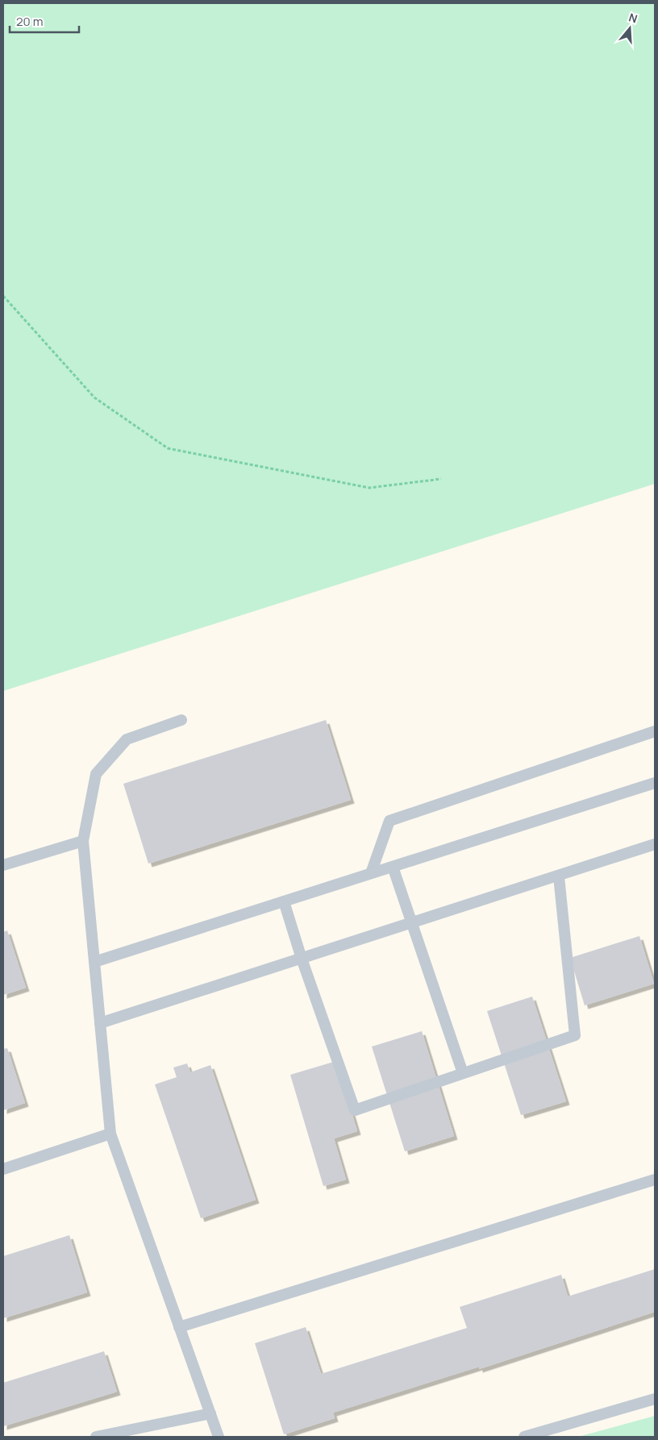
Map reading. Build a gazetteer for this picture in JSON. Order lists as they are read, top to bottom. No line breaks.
{"scale_bar":"20 m","north":"top"}
